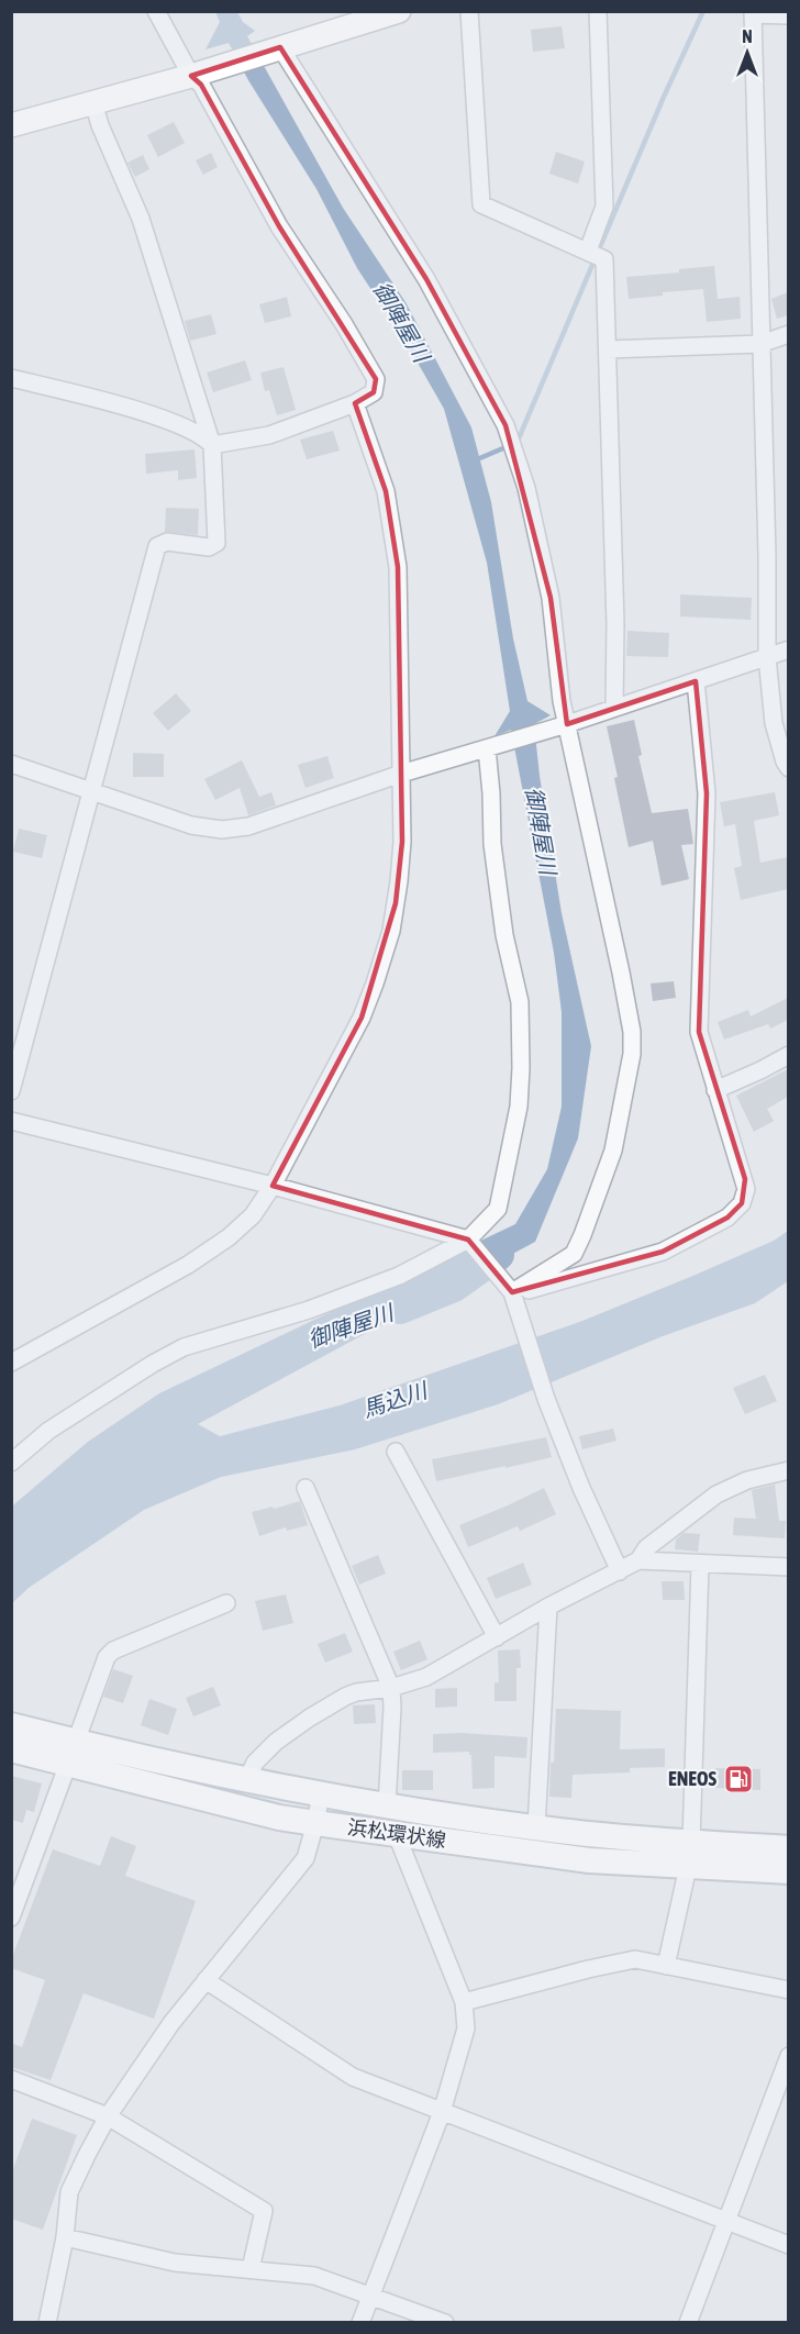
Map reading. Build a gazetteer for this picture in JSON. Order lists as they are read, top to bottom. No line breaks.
{"streets":{"main road":["浜松環状線"]},"water":["御陣屋川","馬込川"],"places":{"fuel station":["ENEOS"]},"north":"top"}
